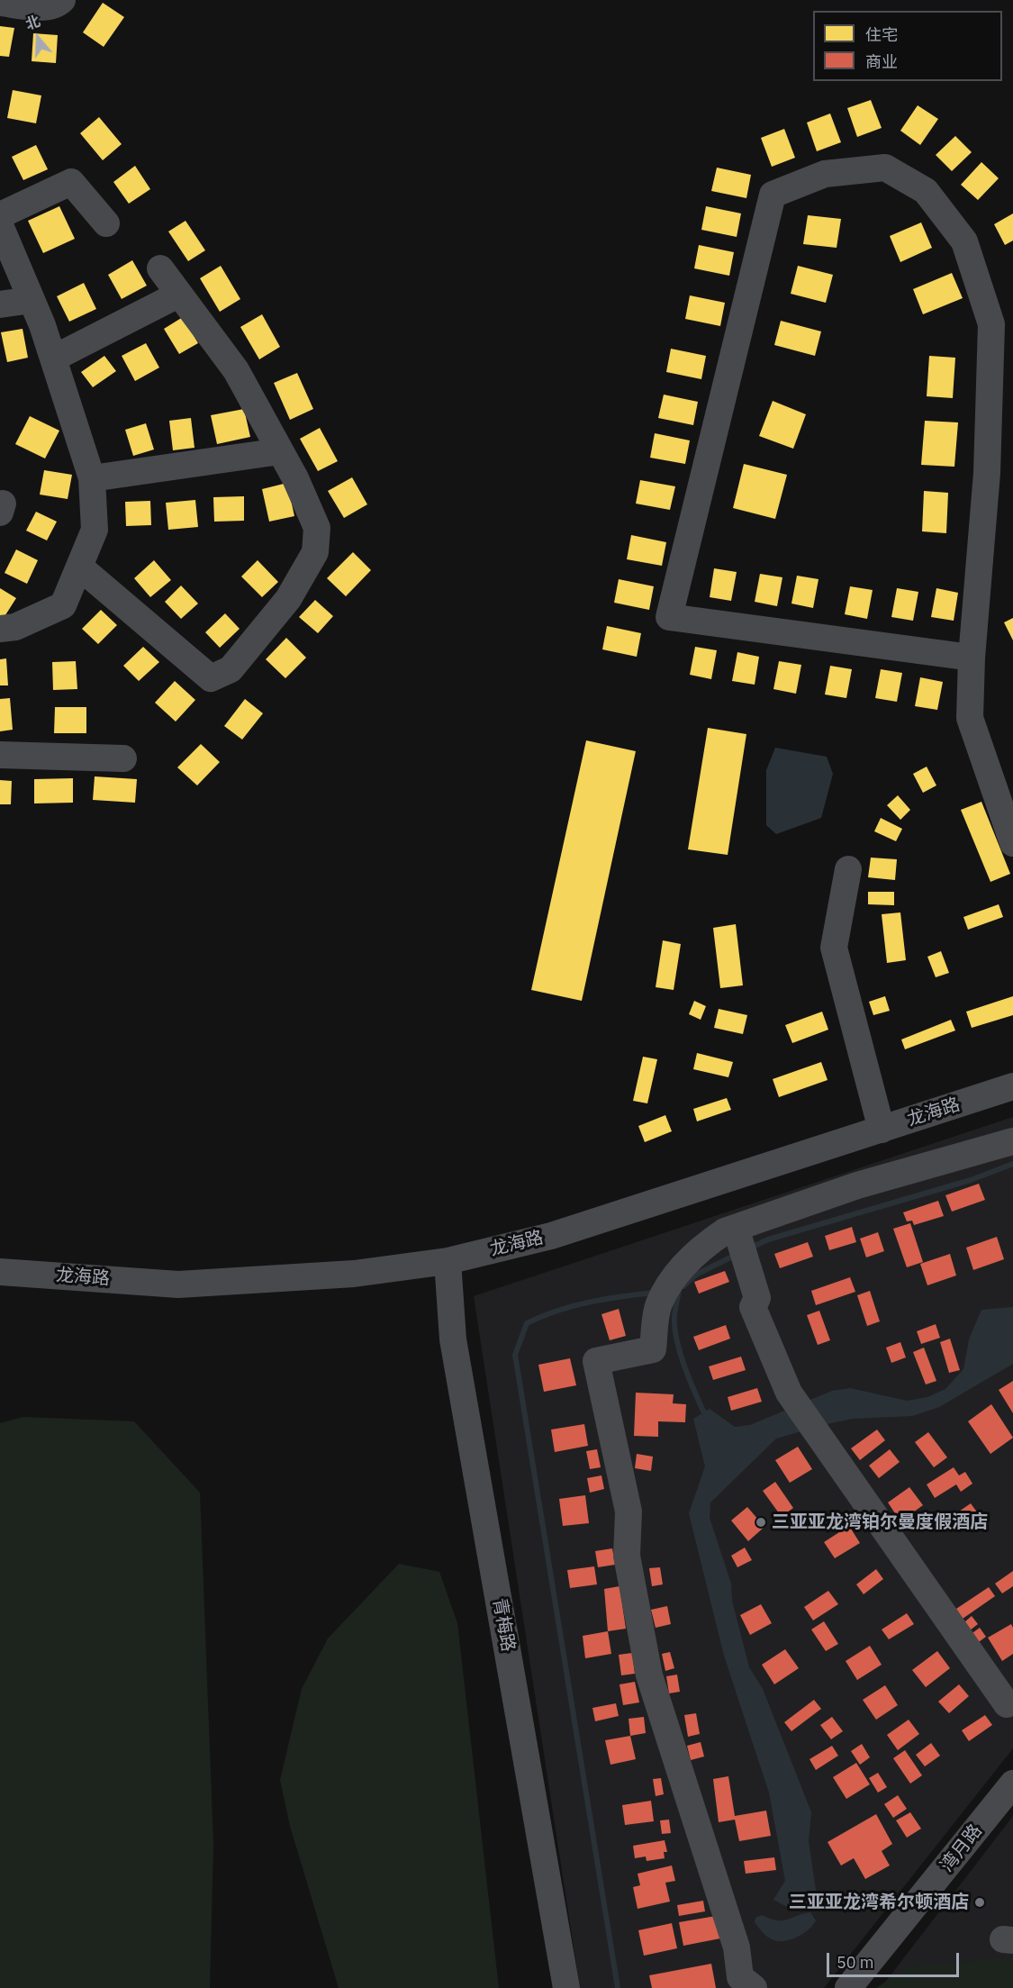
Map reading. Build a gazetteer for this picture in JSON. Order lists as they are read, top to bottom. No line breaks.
{"streets":{"street":["龙海路","青梅路","湾月路"]},"crossings":[["龙海路","青梅路"]],"places":["三亚亚龙湾铂尔曼度假酒店","三亚亚龙湾希尔顿酒店"],"legend":["住宅","商业"],"scale_bar":"50 m","north":"top"}
